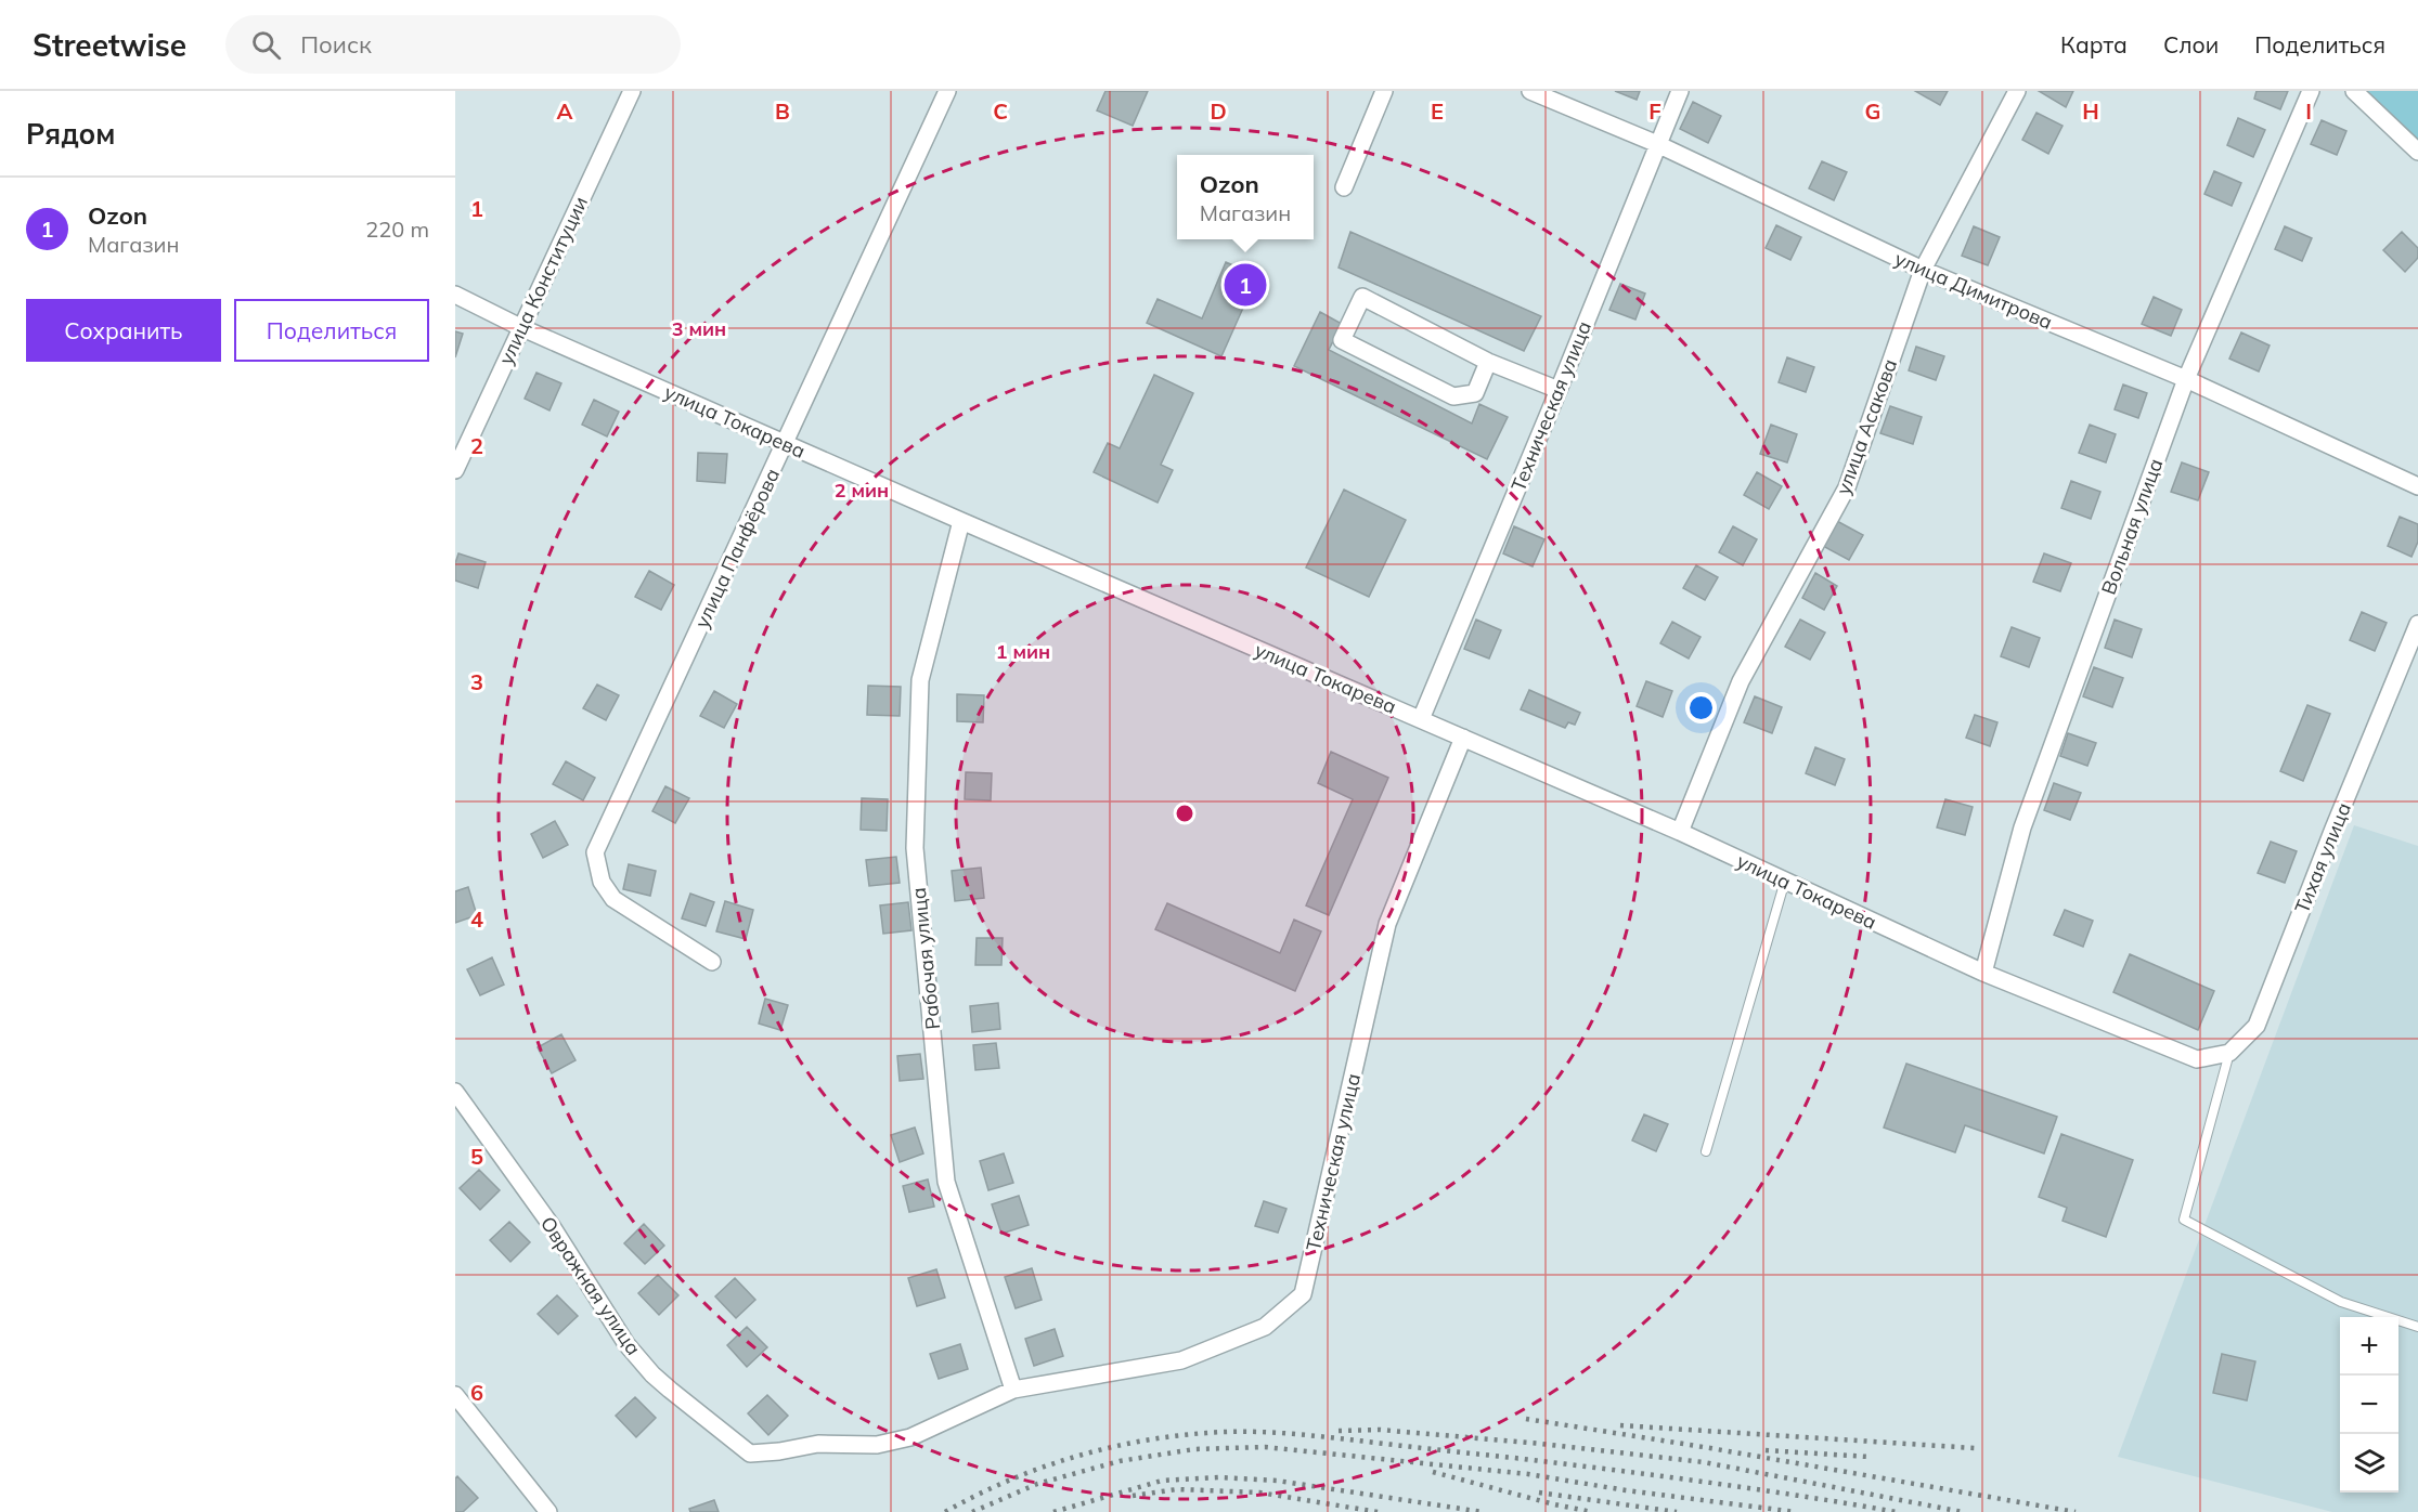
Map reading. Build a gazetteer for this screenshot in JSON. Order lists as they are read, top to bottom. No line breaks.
{"streets":{"street":["улица Конституции","улица Димитрова","Техническая улица","улица Токарева","улица Асакова","Вольная улица","улица Панфёрова","Тихая улица","Рабочая улица","Овражная улица"]},"crossings":[["улица Конституции","улица Токарева"],["улица Димитрова","Техническая улица"],["улица Димитрова","улица Асакова"],["улица Димитрова","Вольная улица"],["Техническая улица","улица Токарева"],["Техническая улица","Рабочая улица"],["Техническая улица","Овражная улица"],["улица Токарева","улица Асакова"],["улица Токарева","Вольная улица"],["улица Токарева","улица Панфёрова"],["улица Токарева","Тихая улица"],["улица Токарева","Рабочая улица"],["Рабочая улица","Овражная улица"]],"page":{"header":"Streetwise","search":"Поиск","nav":["Карта","Слои","Поделиться"],"heading":"Рядом","popup":["Ozon","Магазин"],"list":[{"mark":"1","name":"Ozon","note":"Магазин","value":"220 m"}],"pins":"1","buttons":["Сохранить","Поделиться"],"map_buttons":["+","−"]},"grid":{"columns":["A","B","C","D","E","F","G","H","I"],"rows":["1","2","3","4","5","6"]},"rings":["3 мин","2 мин","1 мин"]}
